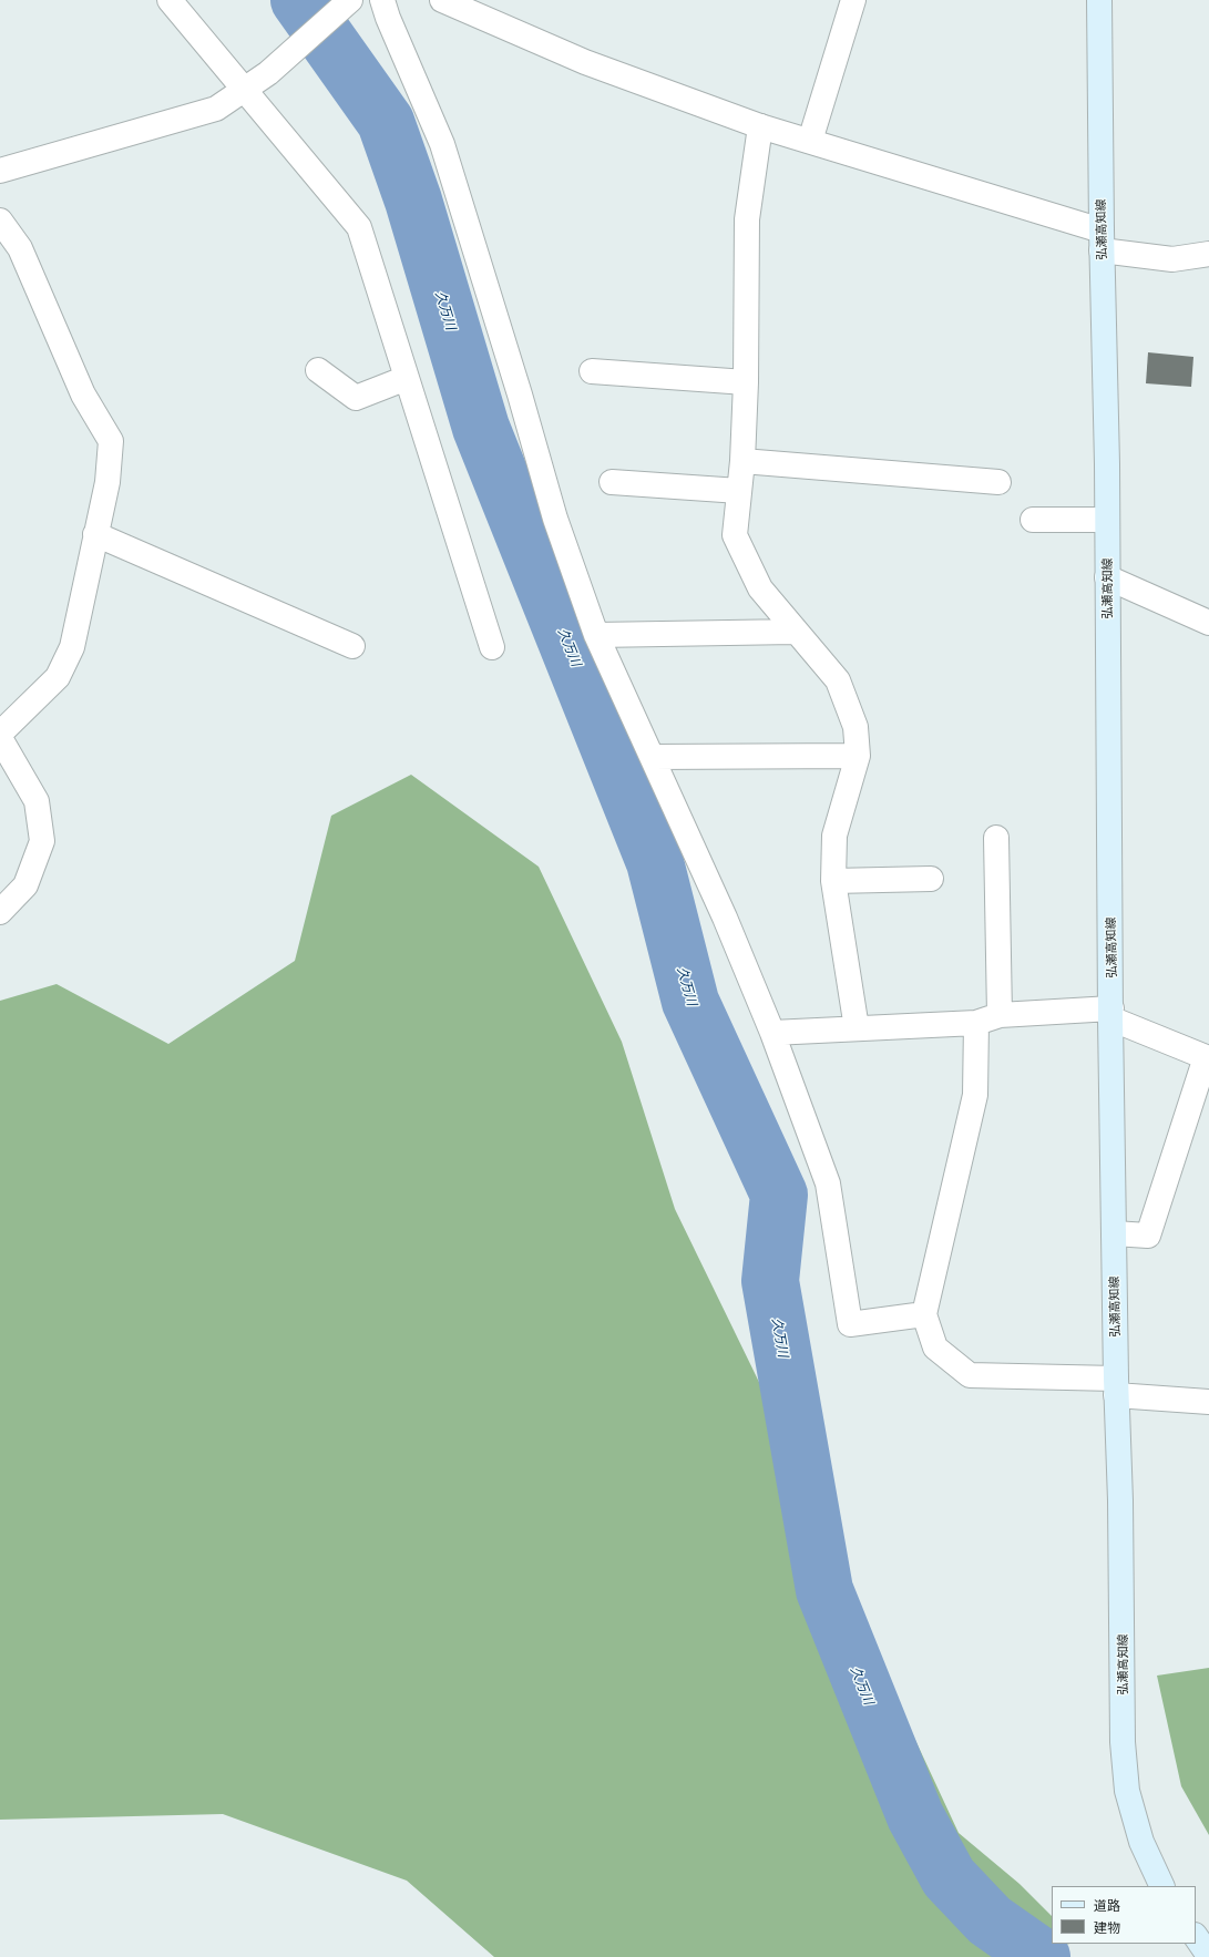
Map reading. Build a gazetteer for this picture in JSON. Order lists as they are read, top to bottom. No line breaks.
{"streets":{"main road":["弘瀬高知線"]},"water":["久万川"],"legend":["道路","建物"]}
